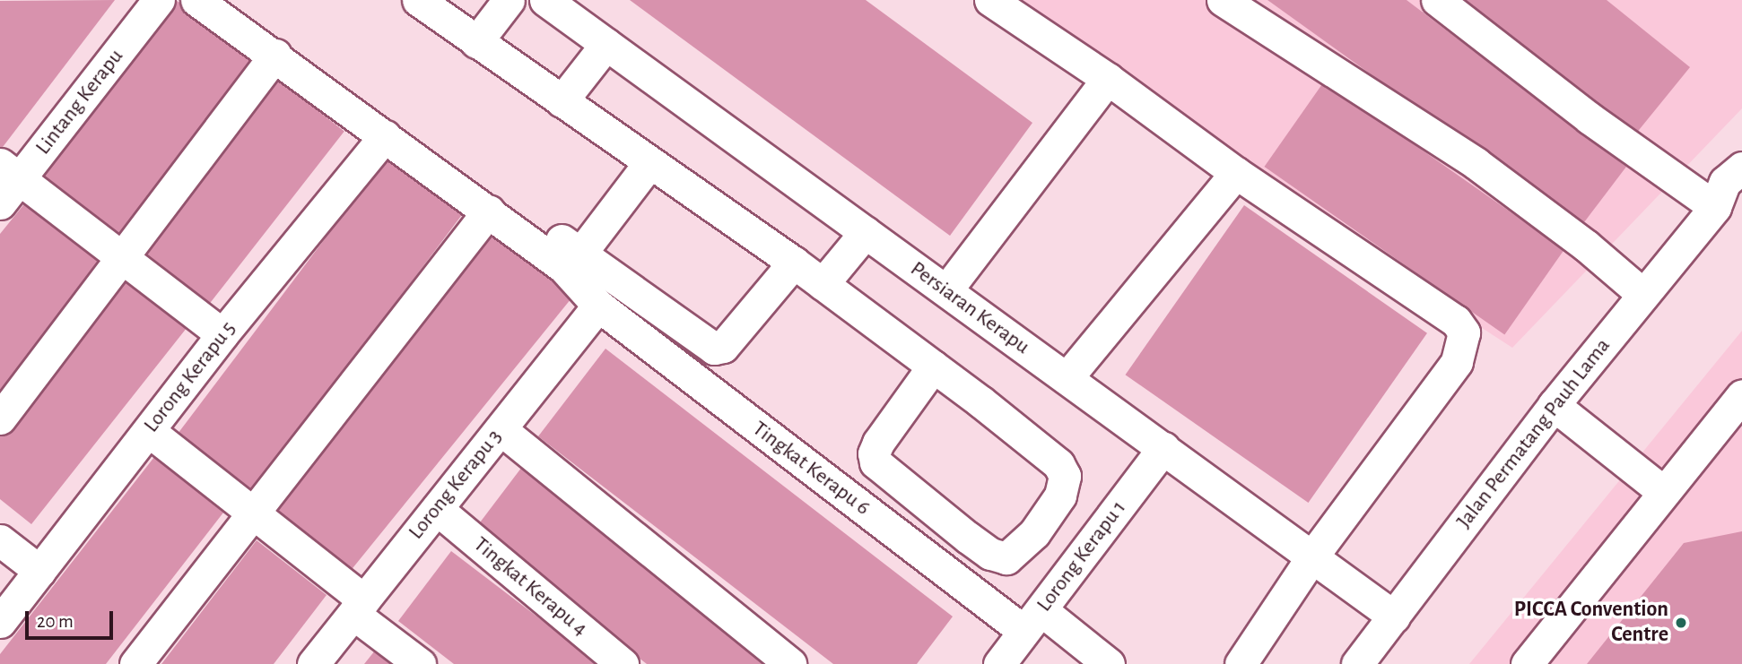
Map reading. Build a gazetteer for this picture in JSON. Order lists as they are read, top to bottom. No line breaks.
{"streets":{"street":["Lintang Kerapu","Persiaran Kerapu","Lorong Kerapu 5","Jalan Permatang Pauh Lama","Tingkat Kerapu 6","Lorong Kerapu 3","Lorong Kerapu 1","Tingkat Kerapu 4"]},"crossings":[["Persiaran Kerapu","Jalan Permatang Pauh Lama"],["Persiaran Kerapu","Lorong Kerapu 1"],["Lorong Kerapu 5","Tingkat Kerapu 6"],["Tingkat Kerapu 6","Lorong Kerapu 3"],["Tingkat Kerapu 6","Lorong Kerapu 1"],["Lorong Kerapu 3","Tingkat Kerapu 4"]],"places":["PICCA Convention Centre"],"scale_bar":"20 m"}
